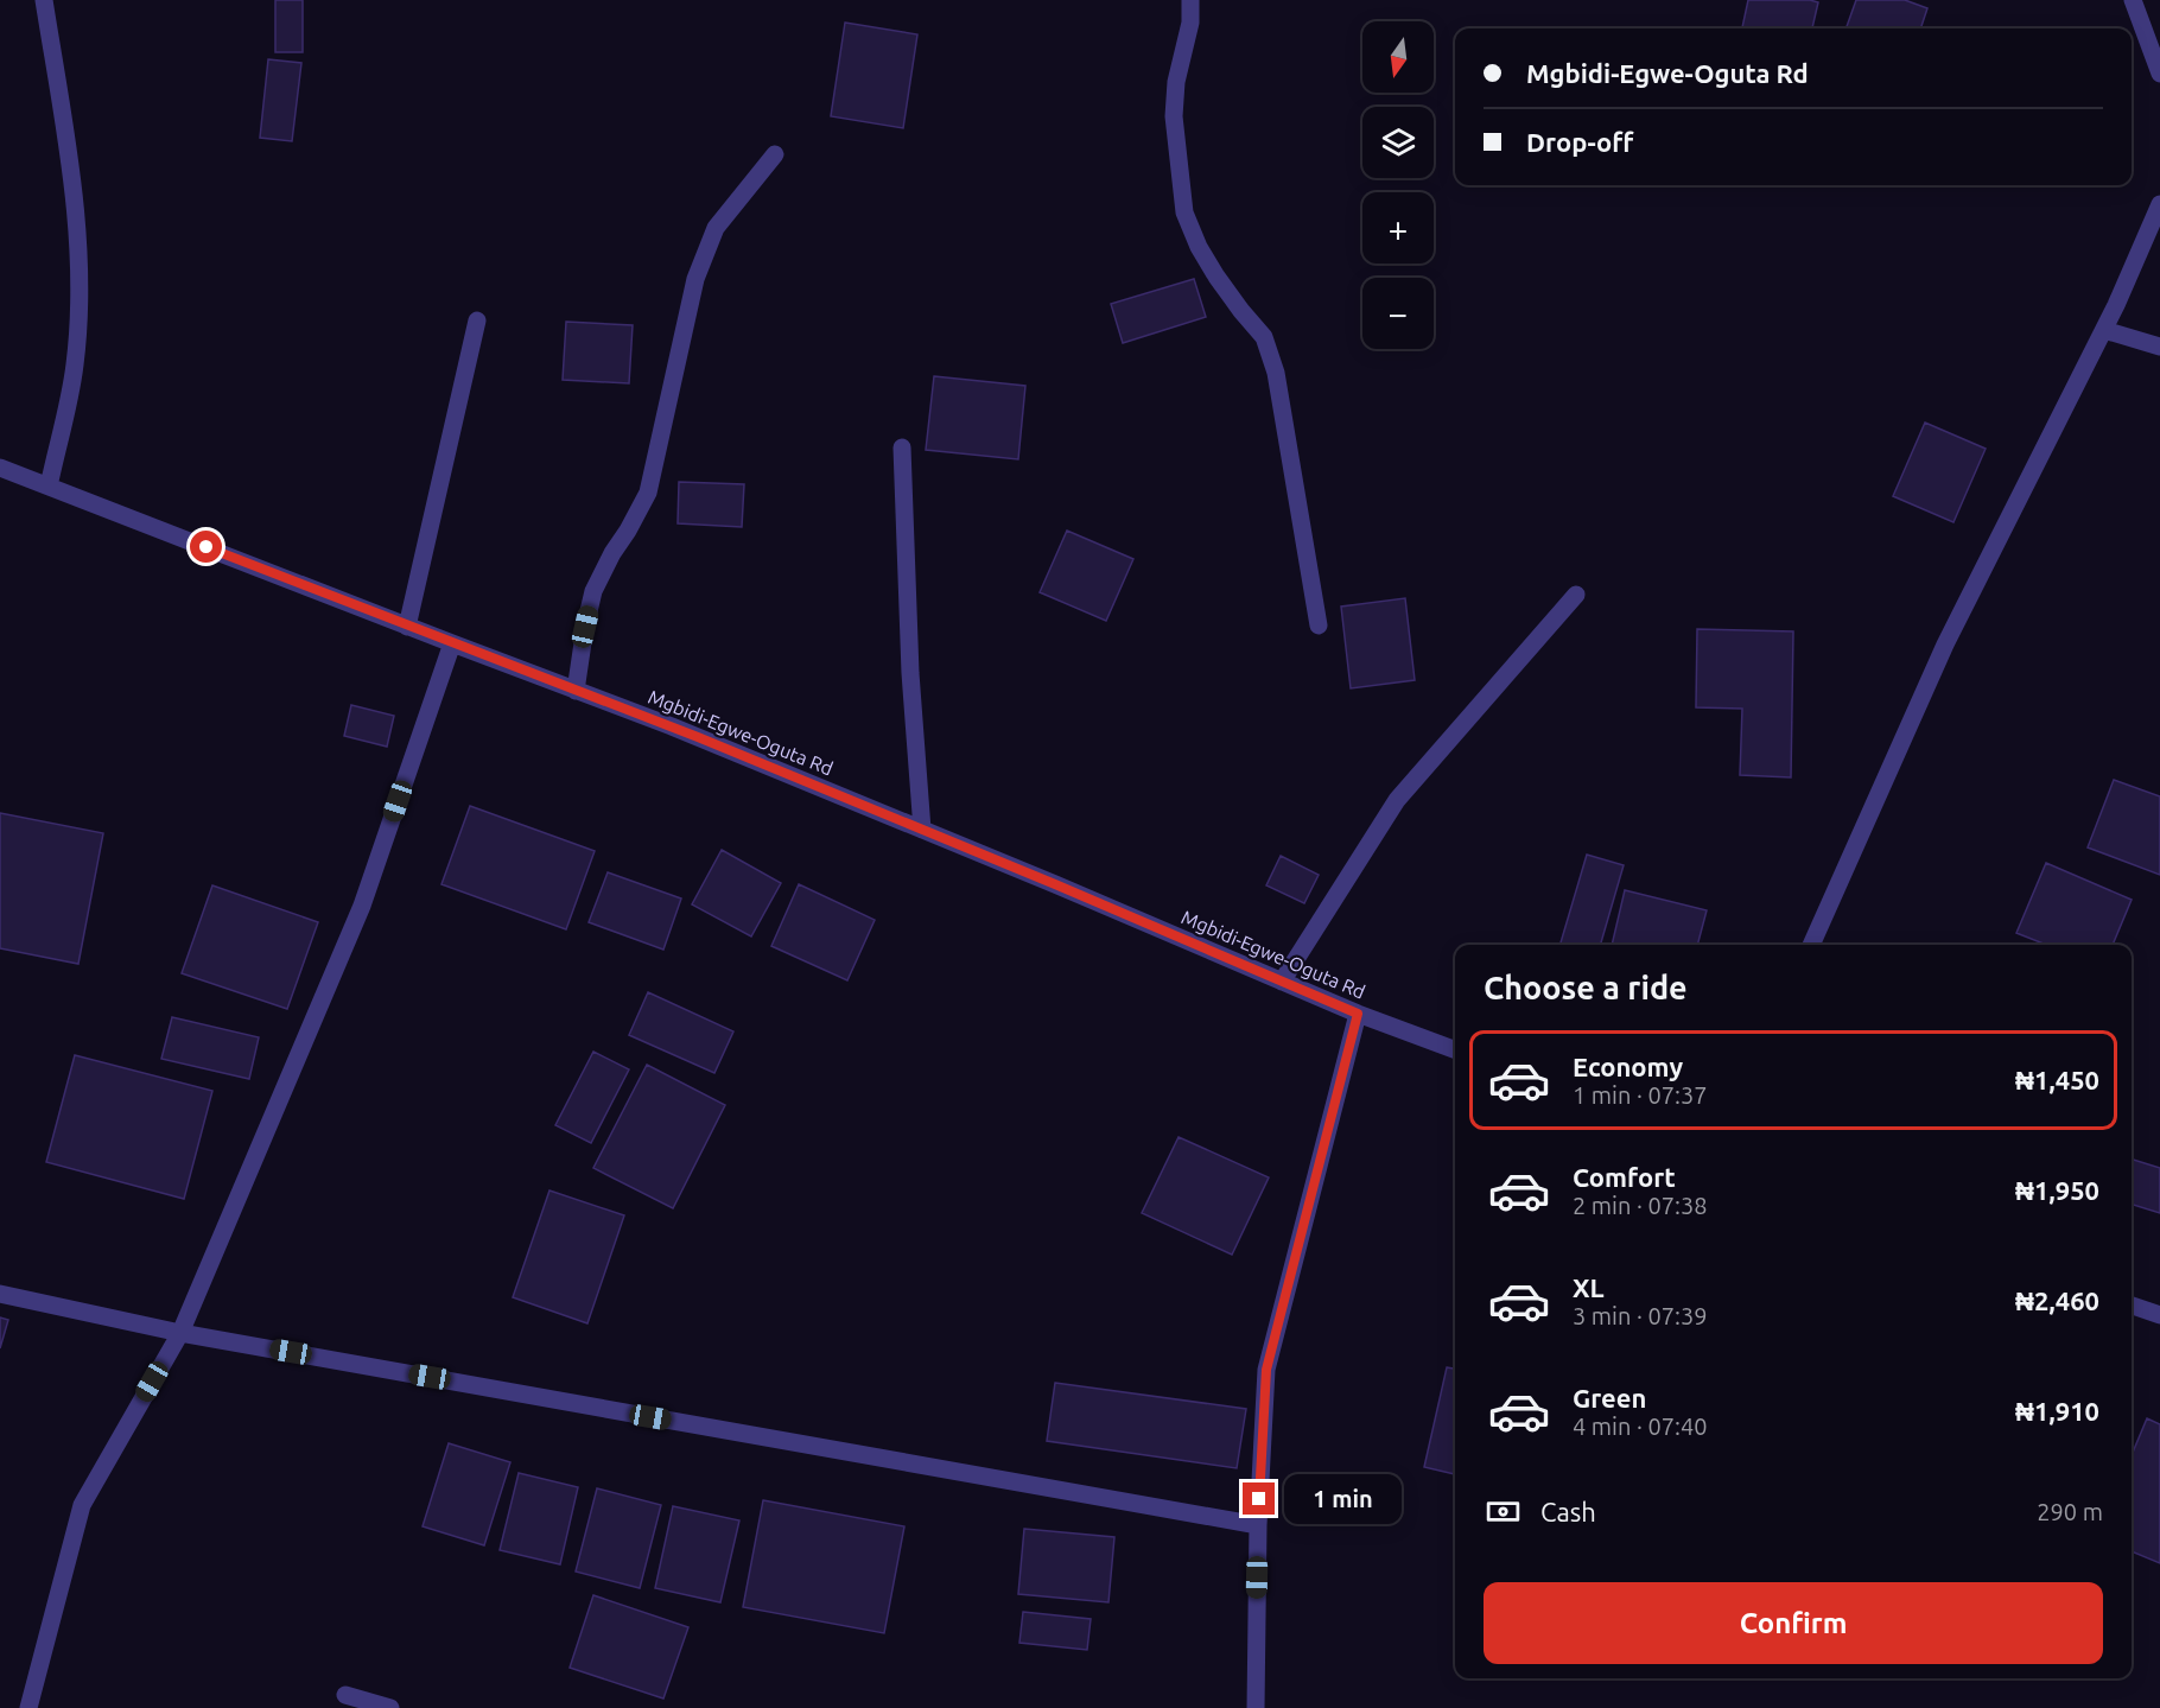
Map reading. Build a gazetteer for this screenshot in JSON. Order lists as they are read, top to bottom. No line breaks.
{"streets":{"street":["Mgbidi-Egwe-Oguta Rd"]},"north":"bottom","page":{"map_buttons":["+","−"],"banner":["Mgbidi-Egwe-Oguta Rd","Drop-off"],"heading":"Choose a ride","list":[{"name":"Economy","note":"1 min · 07:37","value":"₦1,450"},{"name":"Comfort","note":"2 min · 07:38","value":"₦1,950"},{"name":"XL","note":"3 min · 07:39","value":"₦2,460"},{"name":"Green","note":"4 min · 07:40","value":"₦1,910"}],"pay":["Cash","290 m"],"bubble":"1 min","buttons":"Confirm"}}
